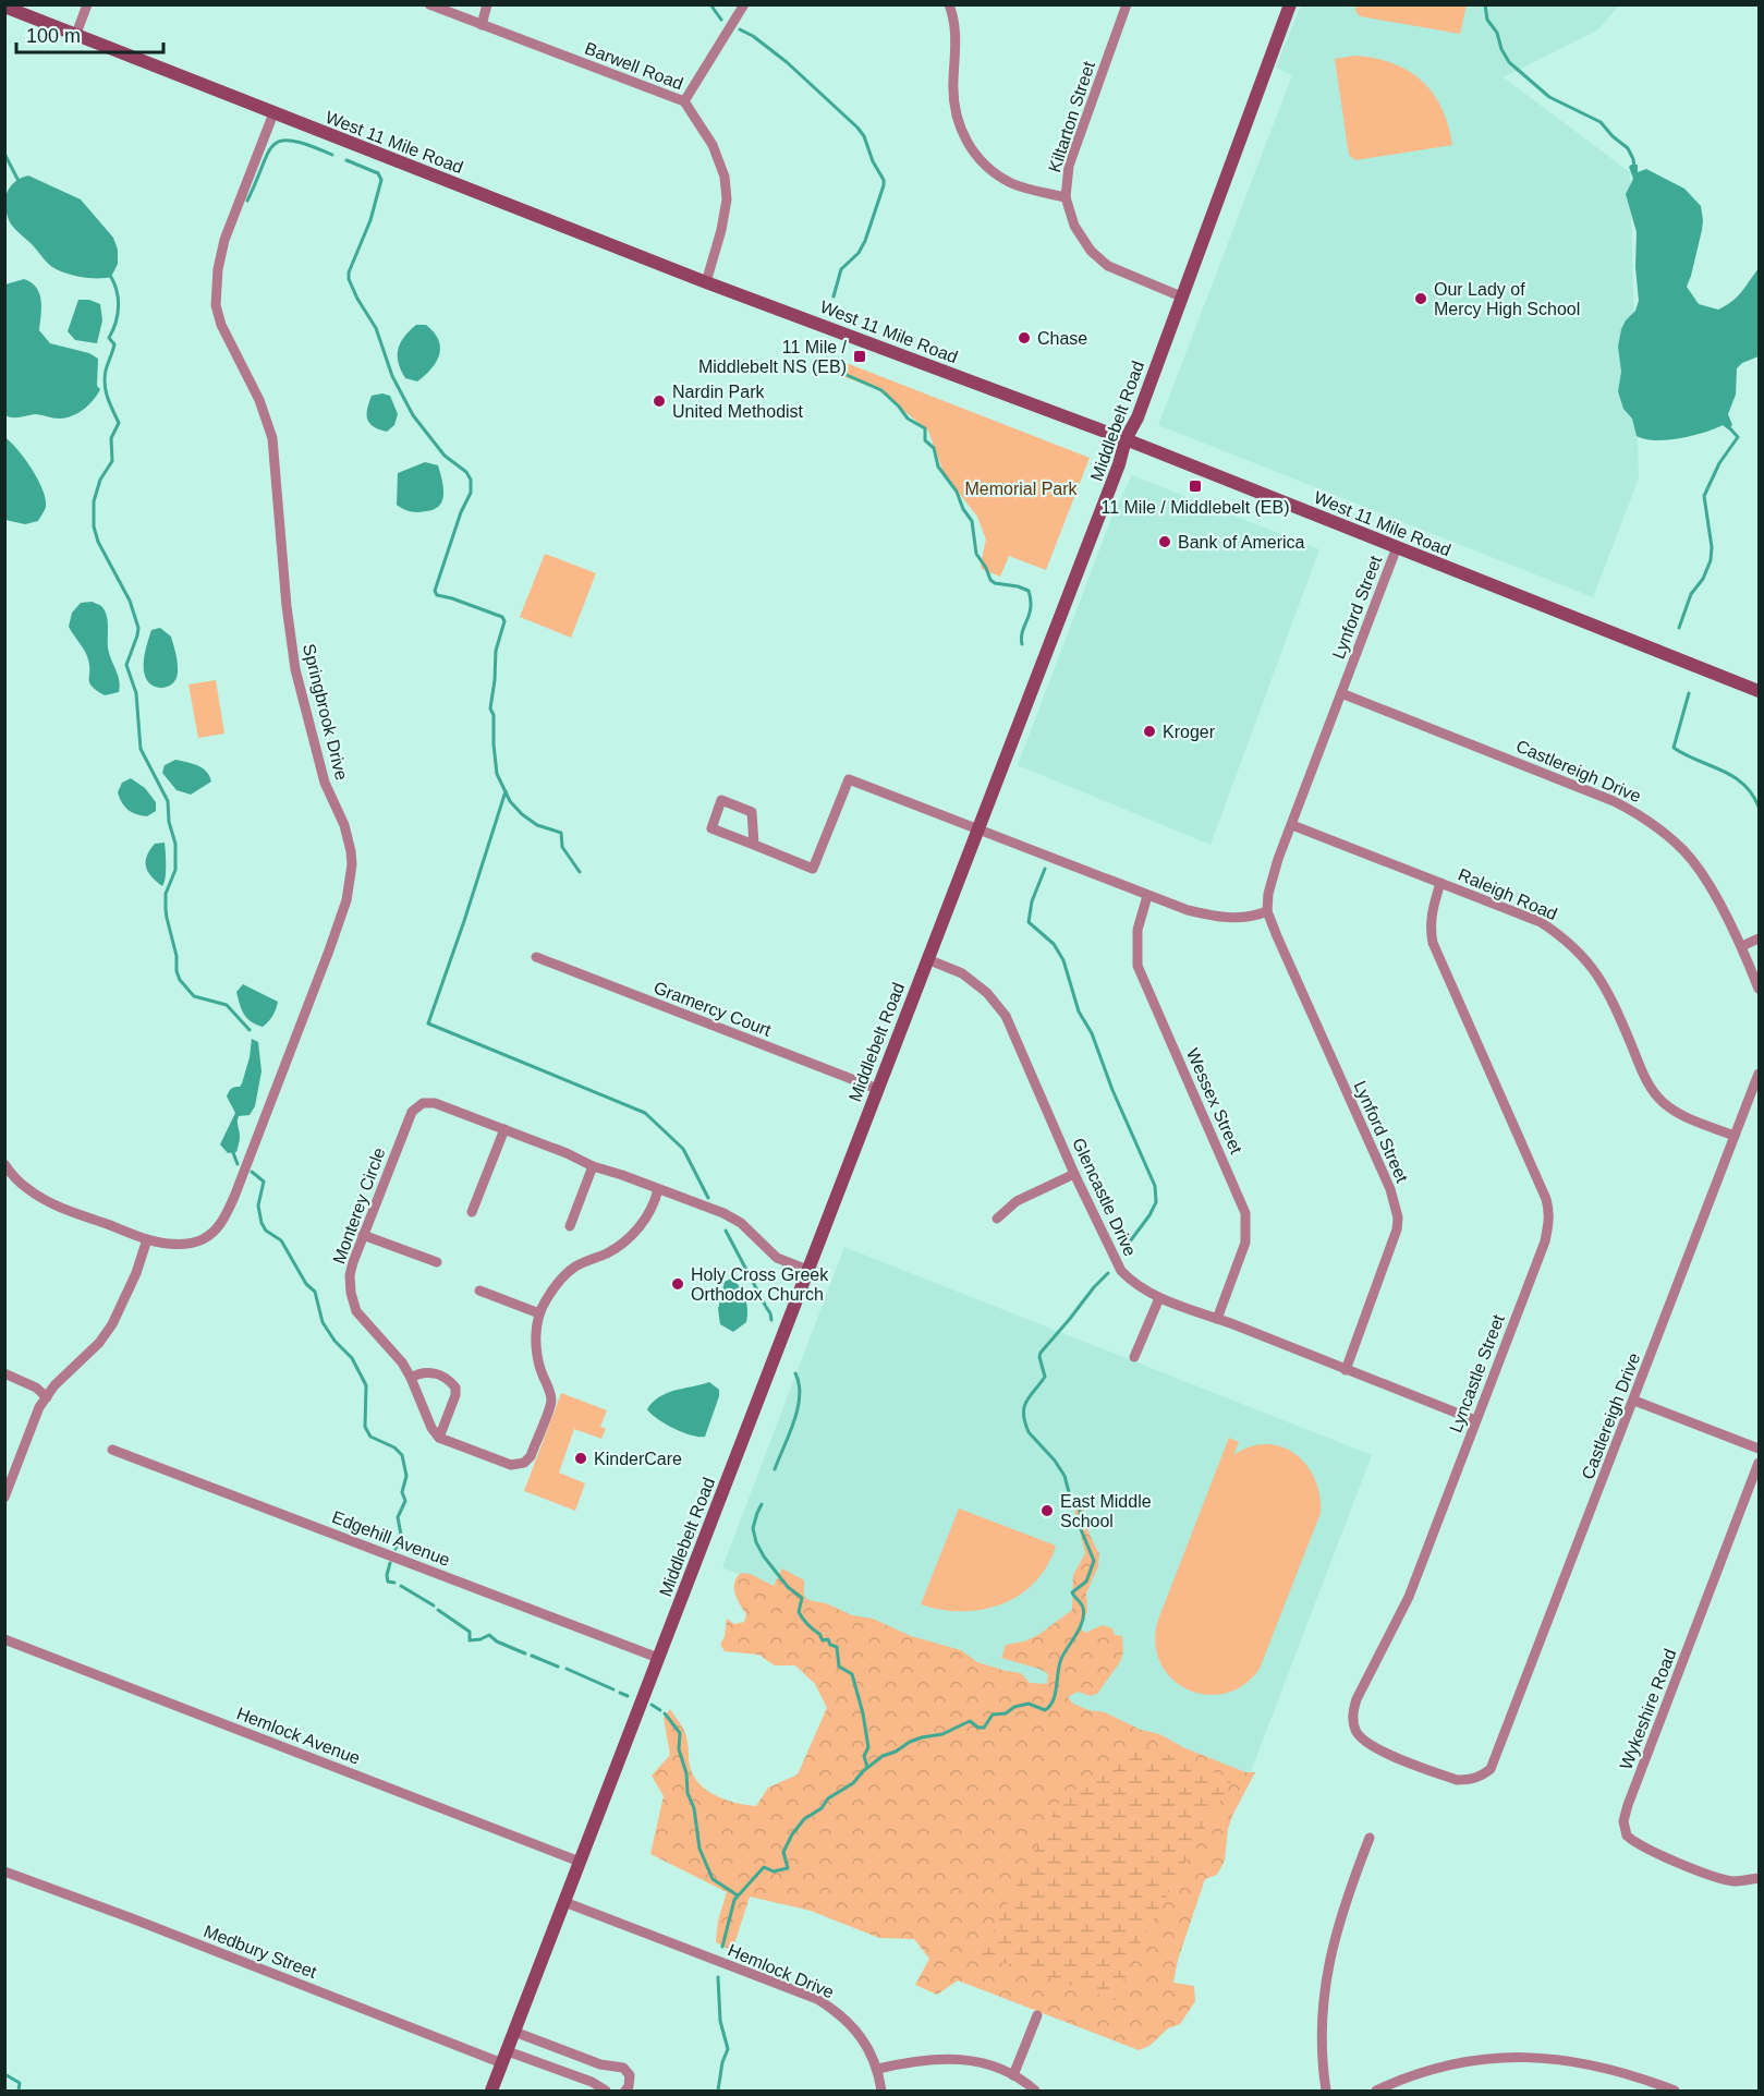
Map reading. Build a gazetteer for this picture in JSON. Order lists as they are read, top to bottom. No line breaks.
{"streets":{"street":["Barwell Road","Kiltarton Street","West 11 Mile Road","Middlebelt Road","Lynford Street","Springbrook Drive","Castlereigh Drive","Raleigh Road","Gramercy Court","Wessex Street","Glencastle Drive","Monterey Circle","Lyncastle Street","Edgehill Avenue","Wykeshire Road","Hemlock Avenue","Medbury Street","Hemlock Drive"]},"crossings":[["Barwell Road","West 11 Mile Road"],["Kiltarton Street","Middlebelt Road"],["West 11 Mile Road","Middlebelt Road"],["West 11 Mile Road","Lynford Street"],["West 11 Mile Road","Springbrook Drive"],["Middlebelt Road","Gramercy Court"],["Middlebelt Road","Glencastle Drive"],["Middlebelt Road","Monterey Circle"],["Middlebelt Road","Edgehill Avenue"],["Middlebelt Road","Hemlock Avenue"],["Middlebelt Road","Medbury Street"],["Middlebelt Road","Hemlock Drive"],["Lynford Street","Castlereigh Drive"],["Lynford Street","Raleigh Road"],["Lynford Street","Glencastle Drive"],["Castlereigh Drive","Raleigh Road"],["Castlereigh Drive","Lyncastle Street"],["Raleigh Road","Lyncastle Street"],["Wessex Street","Glencastle Drive"],["Glencastle Drive","Lyncastle Street"]],"parks":["Memorial Park"],"places":{"other":["Our Lady of Mercy High School","Chase","Nardin Park United Methodist","Bank of America","Kroger","Holy Cross Greek Orthodox Church","KinderCare","East Middle School"],"transit":["11 Mile / Middlebelt NS (EB)","11 Mile / Middlebelt (EB)"]},"scale_bar":"100 m"}
